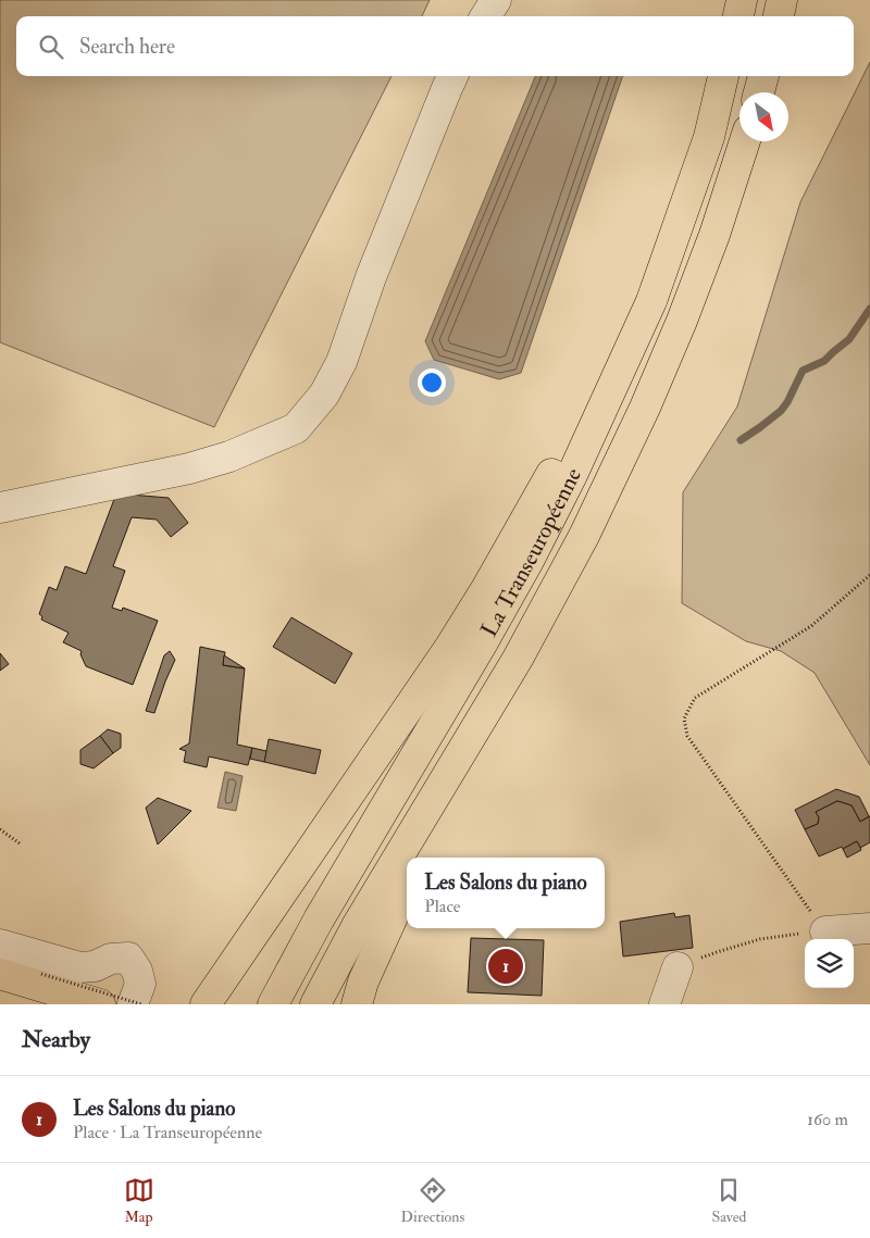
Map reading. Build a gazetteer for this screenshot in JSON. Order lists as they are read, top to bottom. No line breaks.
{"streets":{"main road":["La Transeuropéenne"]},"north":"bottom right","page":{"search":"Search here","popup":["Les Salons du piano","Place"],"pins":"1","heading":"Nearby","list":[{"mark":"1","name":"Les Salons du piano","note":"Place · La Transeuropéenne","value":"160 m"}],"nav":["Map","Directions","Saved"]}}
